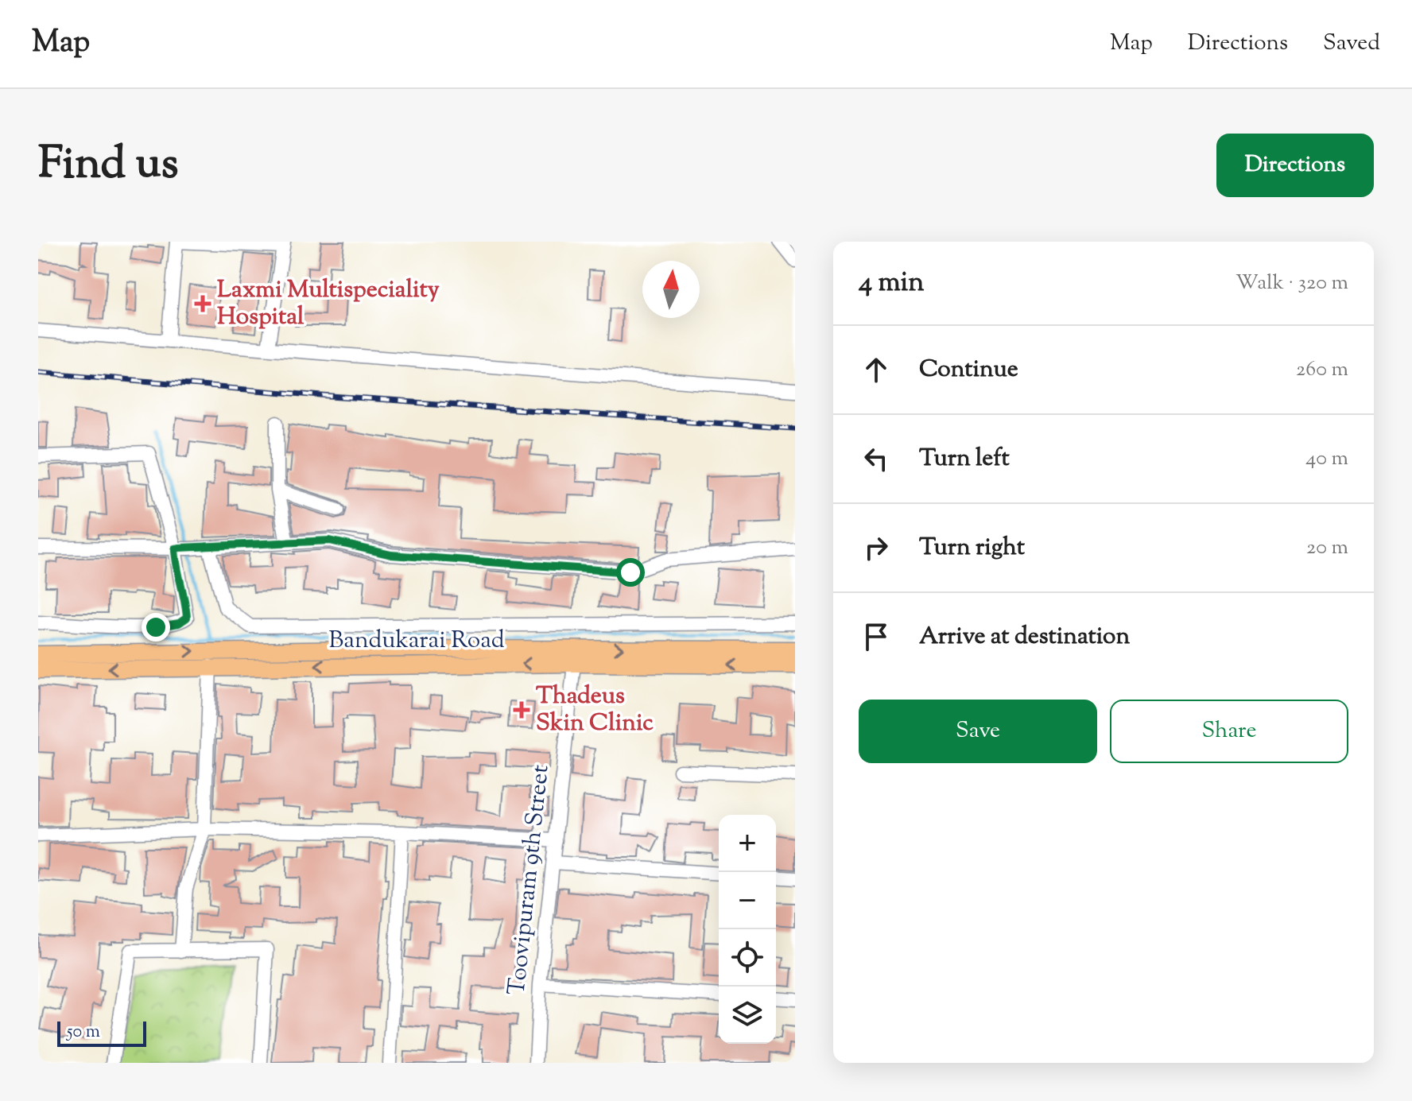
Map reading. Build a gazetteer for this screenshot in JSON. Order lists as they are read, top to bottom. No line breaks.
{"streets":{"main road":["Bandukarai Road"],"street":["Toovipuram 9th Street"]},"crossings":[["Bandukarai Road","Toovipuram 9th Street"]],"places":{"health":["Laxmi Multispeciality Hospital","Thadeus Skin Clinic"]},"scale_bar":"50 m","north":"top","page":{"header":"Map","nav":["Map","Directions","Saved"],"title":"Find us","buttons":["Directions",["Save","Share"]],"heading":["4 min","Walk · 320 m"],"list":[["Continue","260 m"],["Turn left","40 m"],["Turn right","20 m"],"Arrive at destination"],"map_buttons":["+","−"],"scale":"50 m"}}
